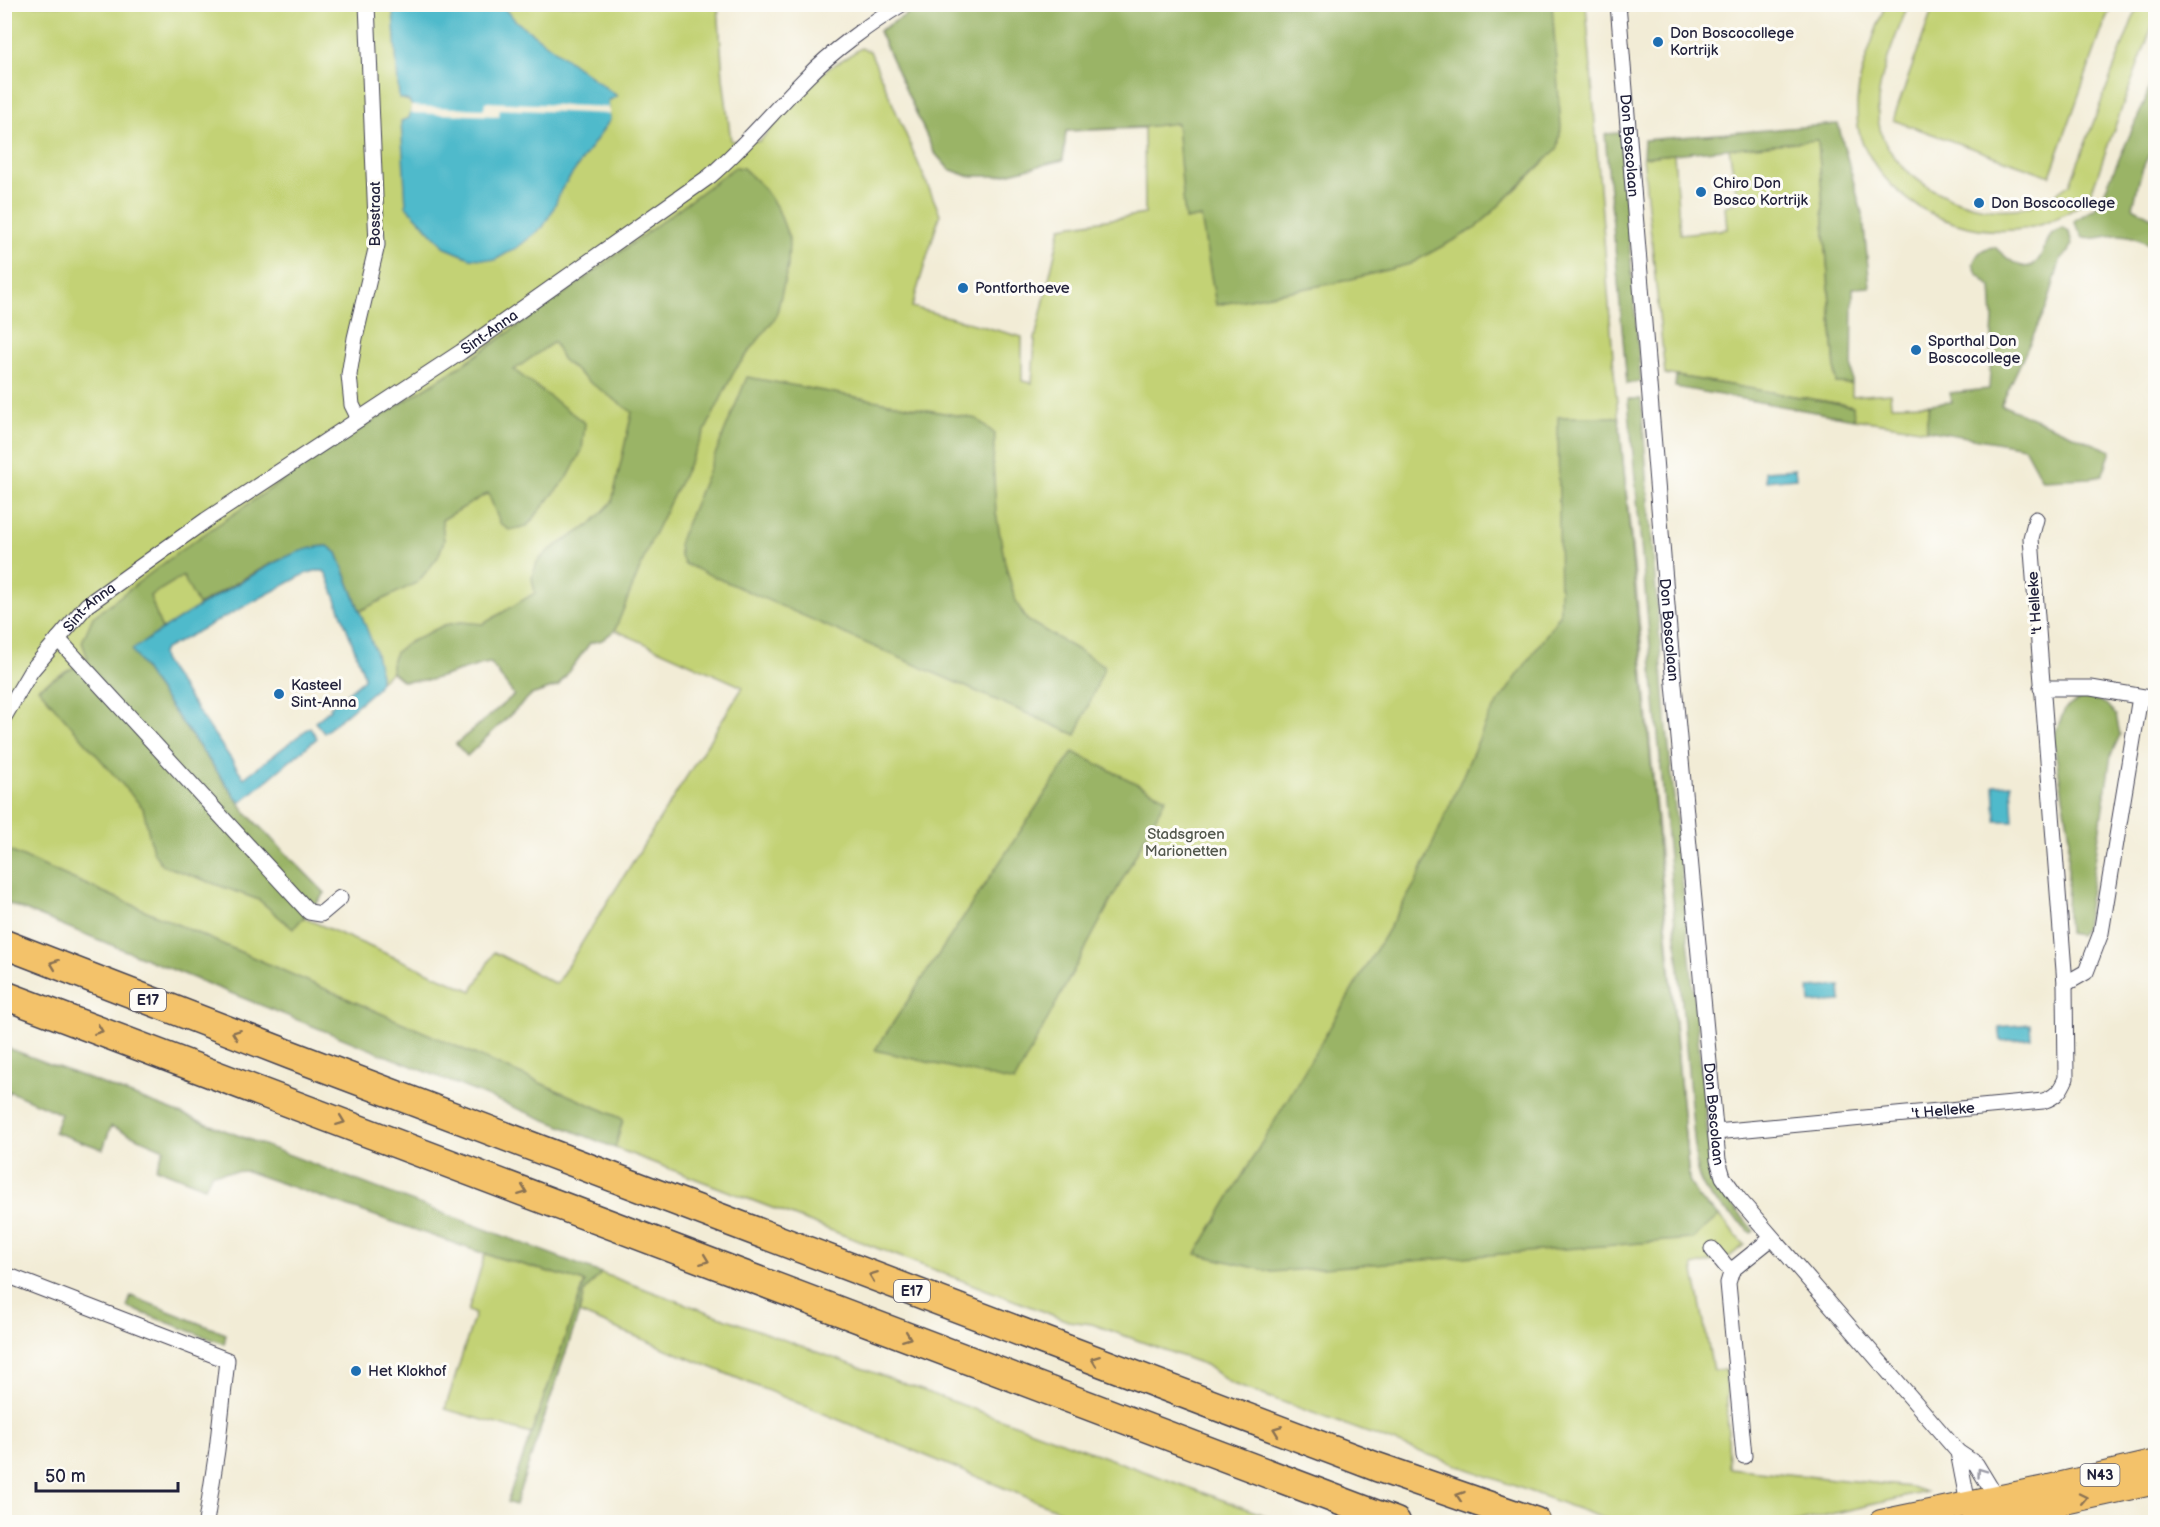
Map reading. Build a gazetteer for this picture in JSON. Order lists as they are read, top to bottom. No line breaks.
{"streets":{"highway":["E17"],"main road":["N43"],"street":["Don Boscolaan","Bosstraat","Sint-Anna","'t Helleke"]},"crossings":[["Don Boscolaan","'t Helleke"],["Don Boscolaan","N43"],["Bosstraat","Sint-Anna"]],"parks":["Stadsgroen Marionetten"],"places":["Don Boscocollege Kortrijk","Chiro Don Bosco Kortrijk","Don Boscocollege","Pontforthoeve","Sporthal Don Boscocollege","Kasteel Sint-Anna","Het Klokhof"],"scale_bar":"50 m"}
